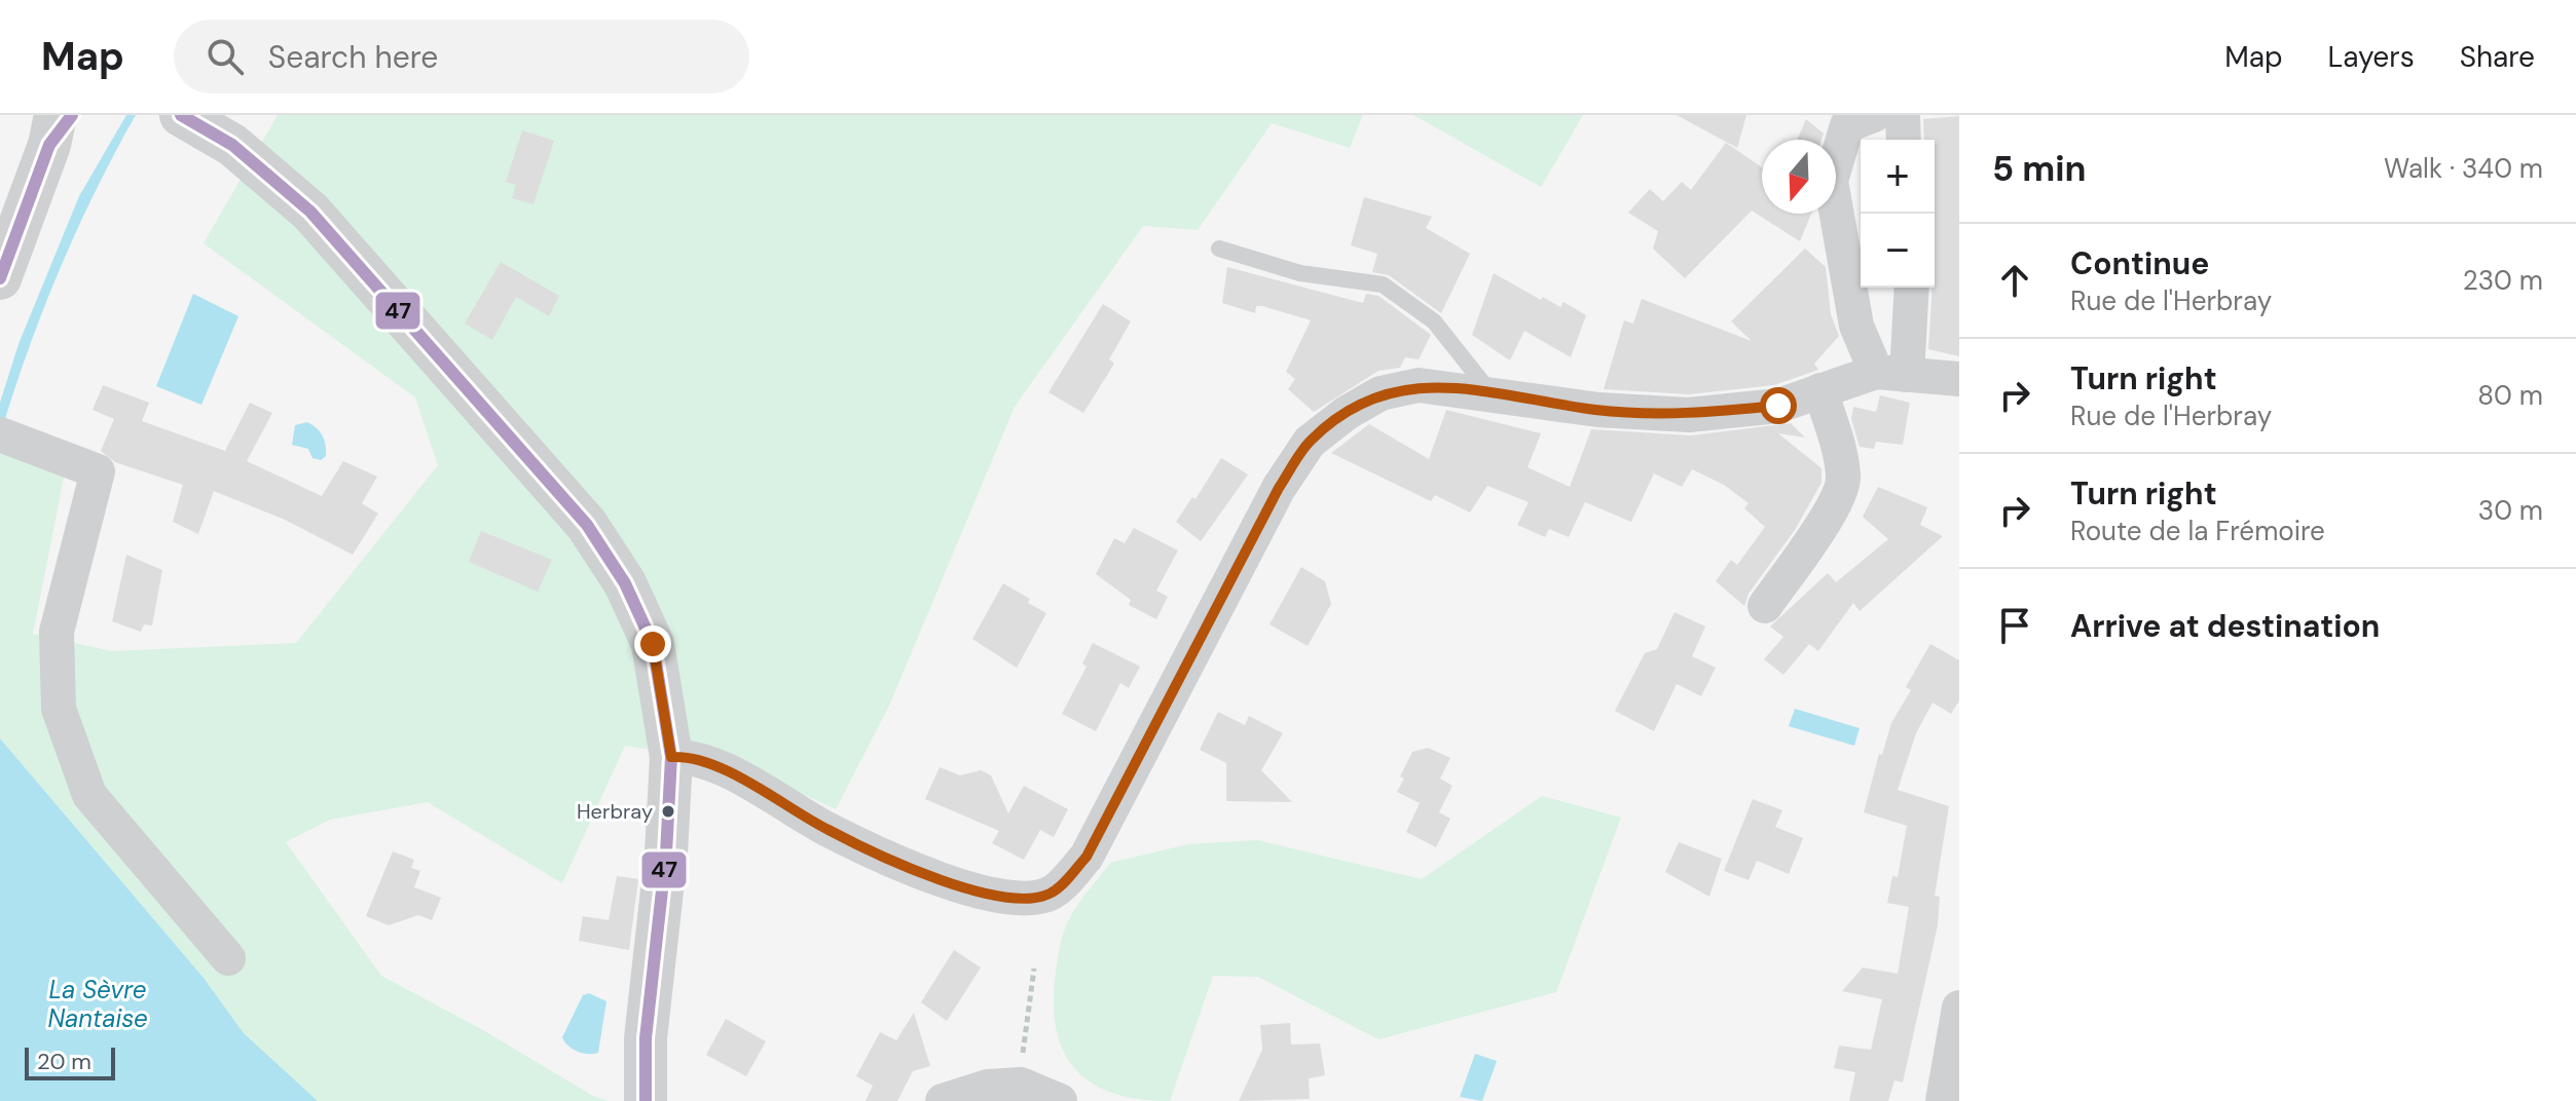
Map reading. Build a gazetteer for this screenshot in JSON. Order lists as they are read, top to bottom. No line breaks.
{"water":["La Sèvre Nantaise"],"places":["Herbray"],"lines":["transit line 47"],"scale_bar":"20 m","north":"bottom","page":{"header":"Map","search":"Search here","nav":["Map","Layers","Share"],"heading":["5 min","Walk · 340 m"],"map_buttons":["+","−"],"list":[["Continue","Rue de l'Herbray","230 m"],["Turn right","Rue de l'Herbray","80 m"],["Turn right","Route de la Frémoire","30 m"],"Arrive at destination"],"scale":"20 m"}}
